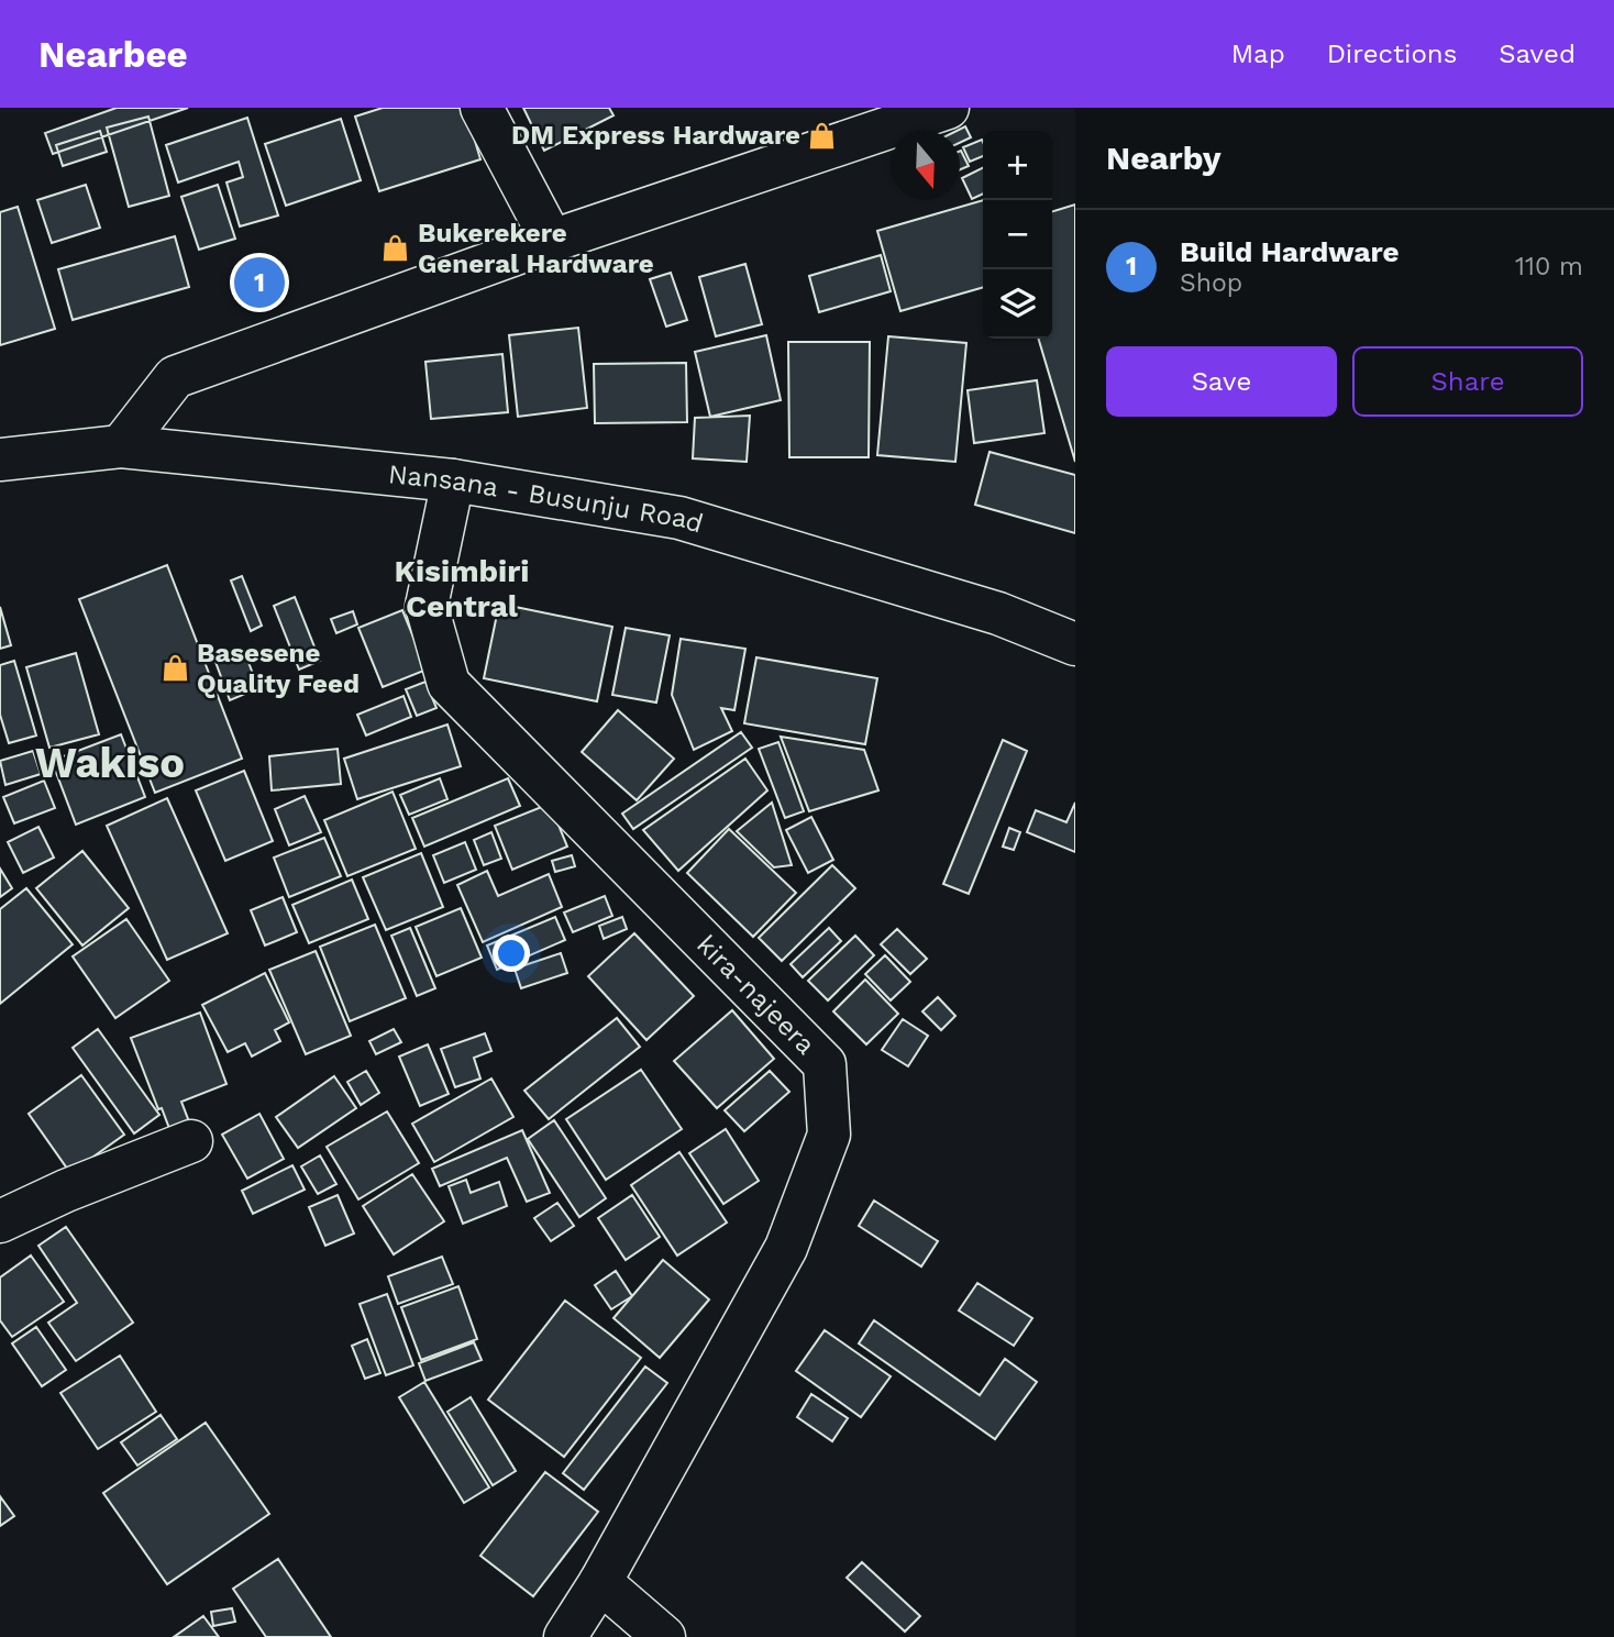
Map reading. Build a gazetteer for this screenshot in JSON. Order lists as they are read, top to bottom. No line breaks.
{"streets":{"street":["Nansana - Busunju Road","kira-najeera"]},"crossings":[["Nansana - Busunju Road","kira-najeera"]],"districts":["Kisimbiri Central","Wakiso"],"places":{"shop":["DM Express Hardware","Bukerekere General Hardware","Basesene Quality Feed"]},"north":"bottom","page":{"header":"Nearbee","nav":["Map","Directions","Saved"],"heading":"Nearby","map_buttons":["+","−"],"list":[{"mark":"1","name":"Build Hardware","note":"Shop","value":"110 m"}],"pins":"1","buttons":["Save","Share"]}}
